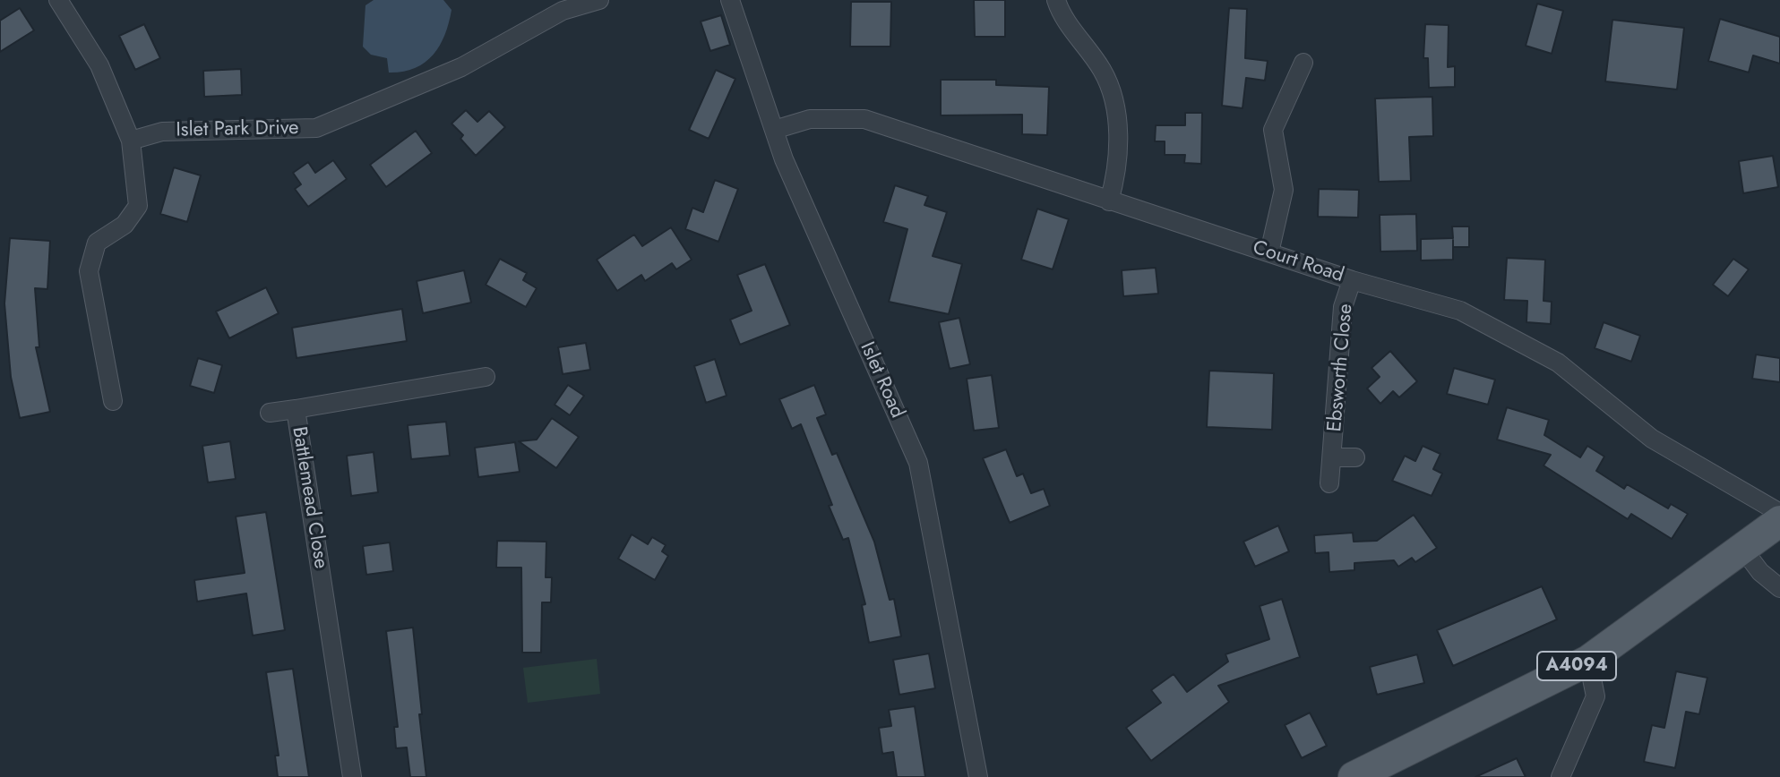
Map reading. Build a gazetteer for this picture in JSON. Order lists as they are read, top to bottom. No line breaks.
{"streets":{"main road":["A4094"],"street":["Islet Park Drive","Court Road","Ebsworth Close","Islet Road","Battlemead Close"]},"crossings":[["Court Road","Ebsworth Close"],["Court Road","Islet Road"]]}
